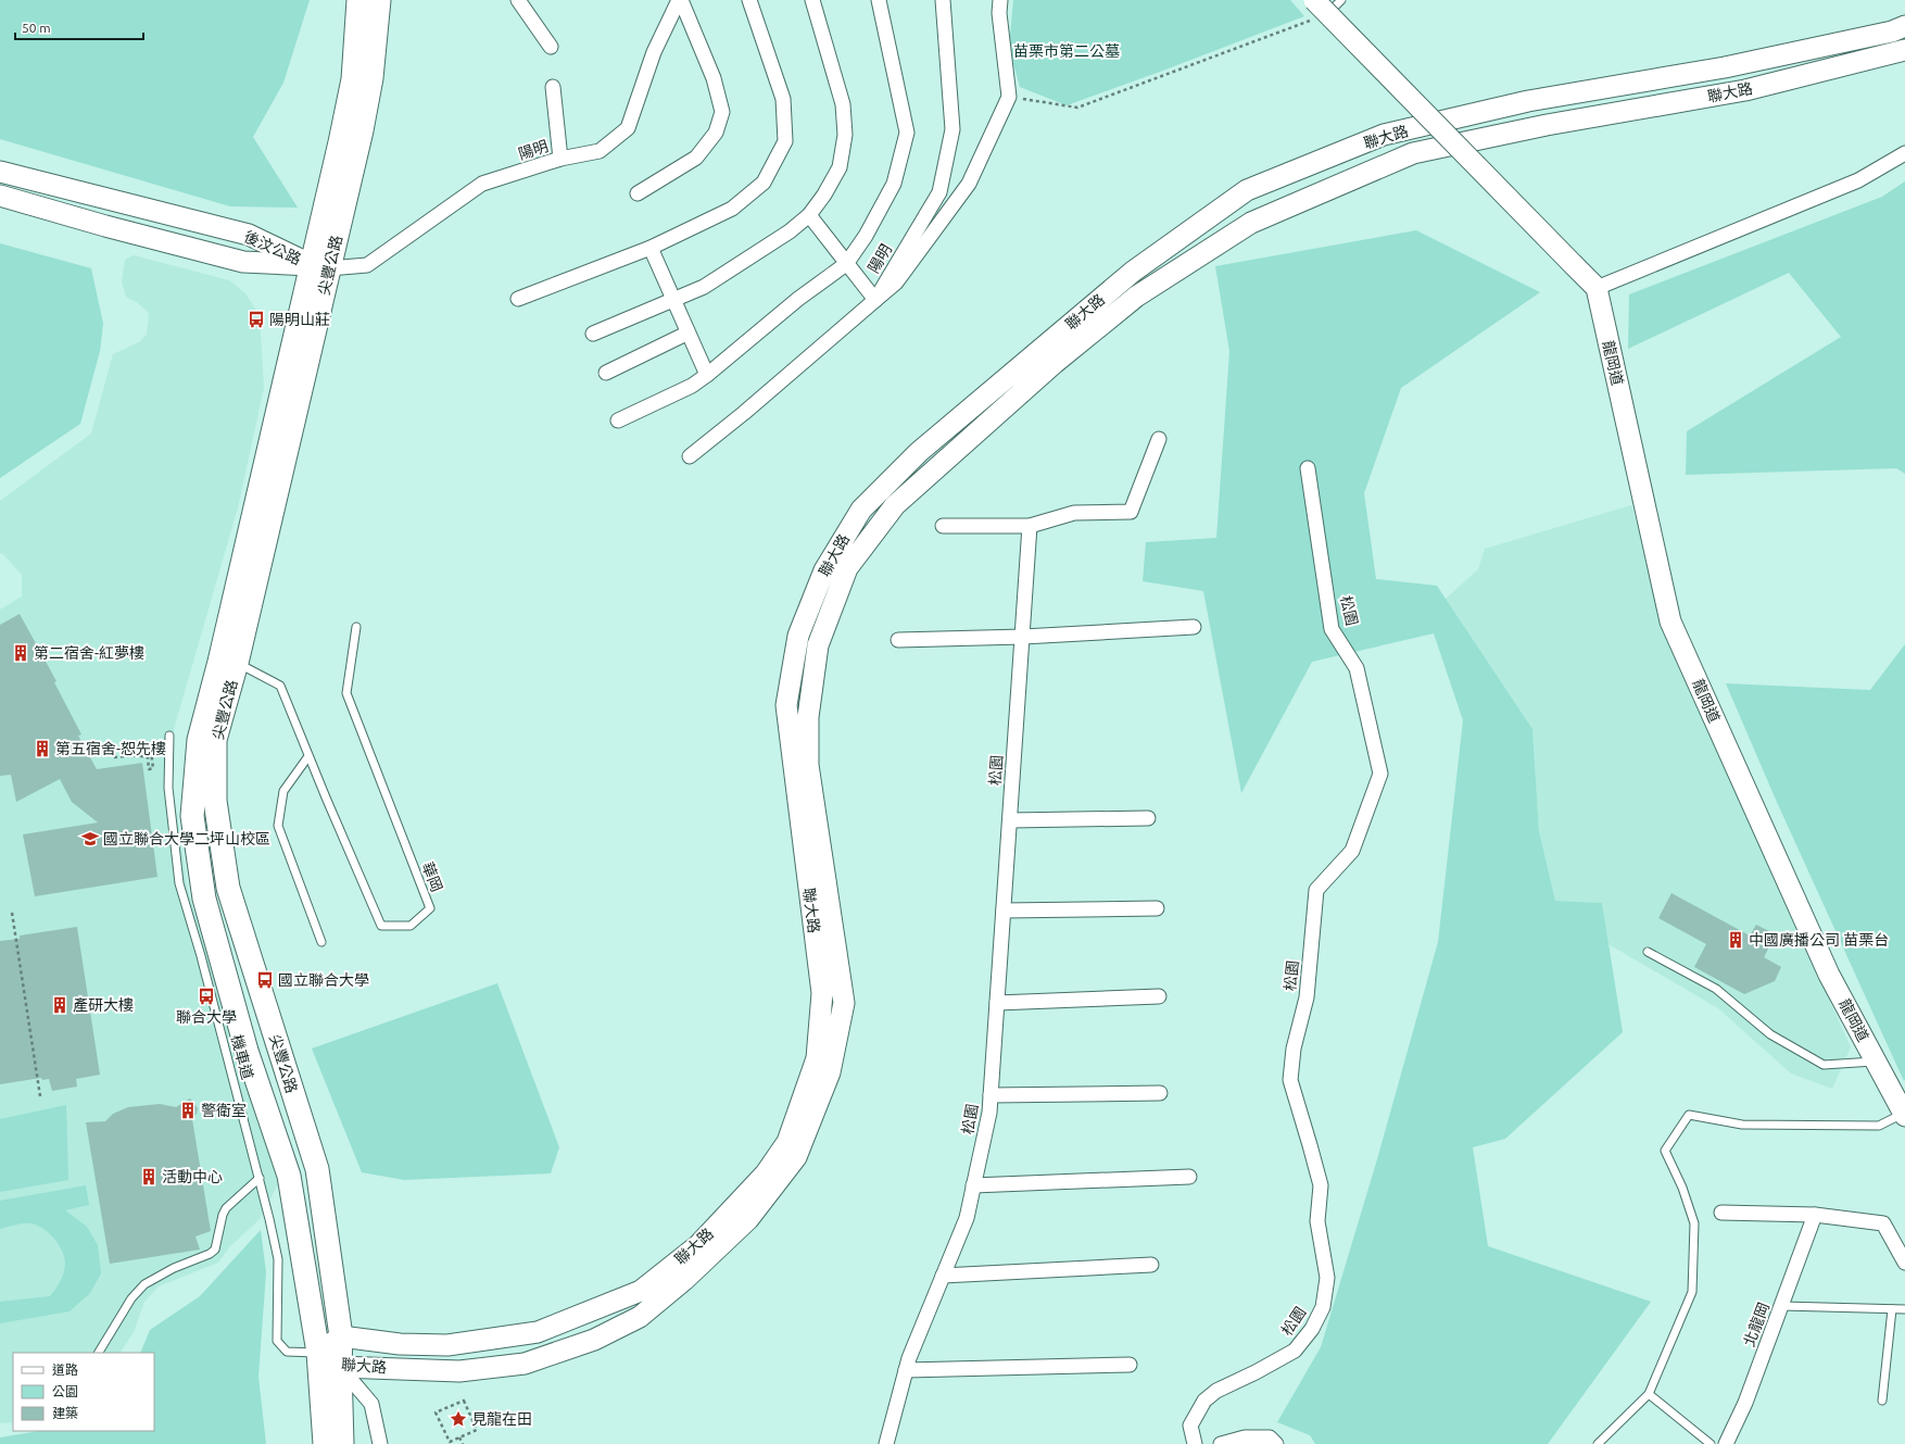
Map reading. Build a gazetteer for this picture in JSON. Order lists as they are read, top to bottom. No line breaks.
{"streets":{"main road":["尖豐公路"],"street":["聯大路","陽明","後汶公路","龍岡道","松園","北龍岡"],"lane":["華岡","機車道"]},"crossings":[["聯大路","尖豐公路"],["聯大路","機車道"],["陽明","後汶公路"],["陽明","尖豐公路"],["後汶公路","尖豐公路"],["尖豐公路","華岡"],["尖豐公路","機車道"]],"parks":["苗栗市第二公墓"],"places":{"bus stop":["陽明山莊","國立聯合大學","聯合大學"],"building":["第二宿舍-紅夢樓","第五宿舍-恕先樓","中國廣播公司 苗栗台","產研大樓","警衛室","活動中心"],"school or university":["國立聯合大學二坪山校區"],"place":["見龍在田"]},"legend":["道路","公園","建築"],"scale_bar":"50 m"}
